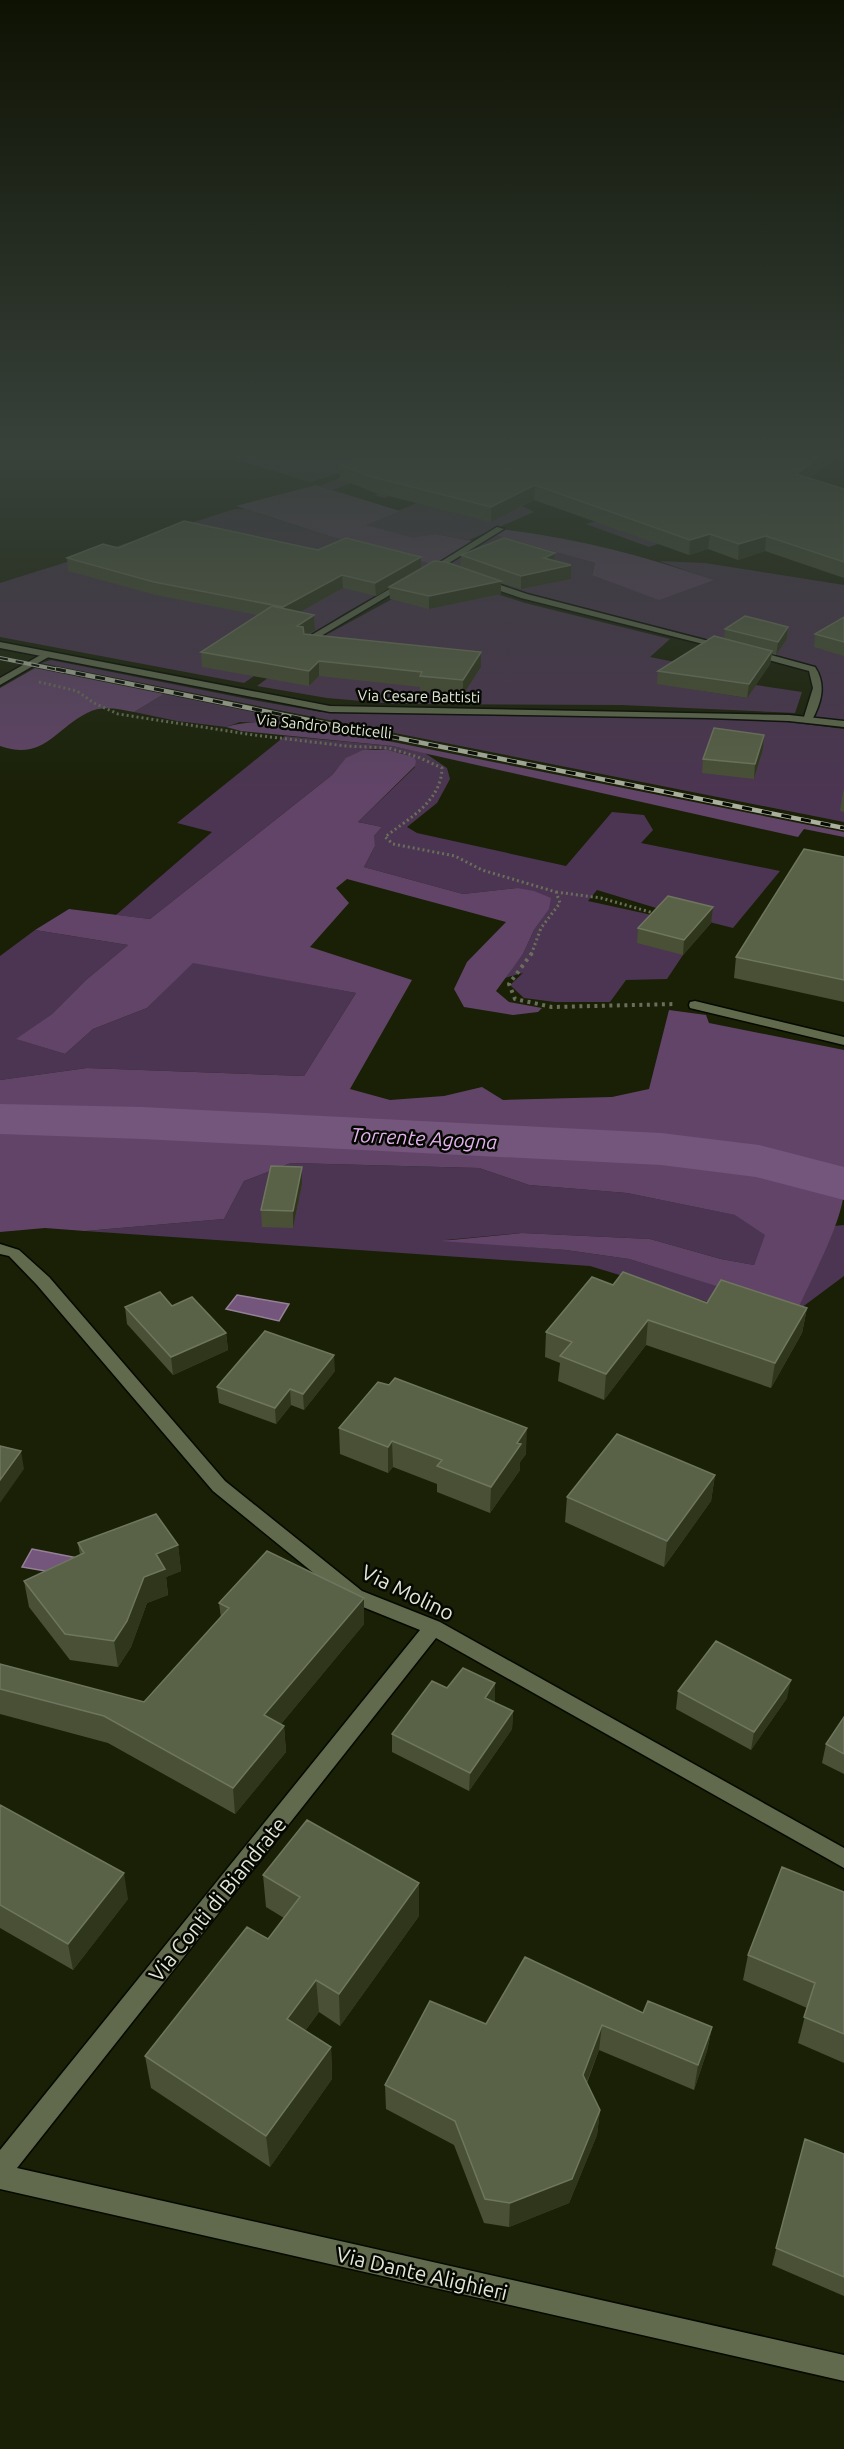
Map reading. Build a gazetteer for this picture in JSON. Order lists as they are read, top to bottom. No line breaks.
{"streets":{"street":["Via Cesare Battisti","Via Molino","Via Conti di Biandrate","Via Dante Alighieri"],"path":["Via Sandro Botticelli"]},"crossings":[["Via Molino","Via Conti di Biandrate"]],"water":["Torrente Agogna"]}
